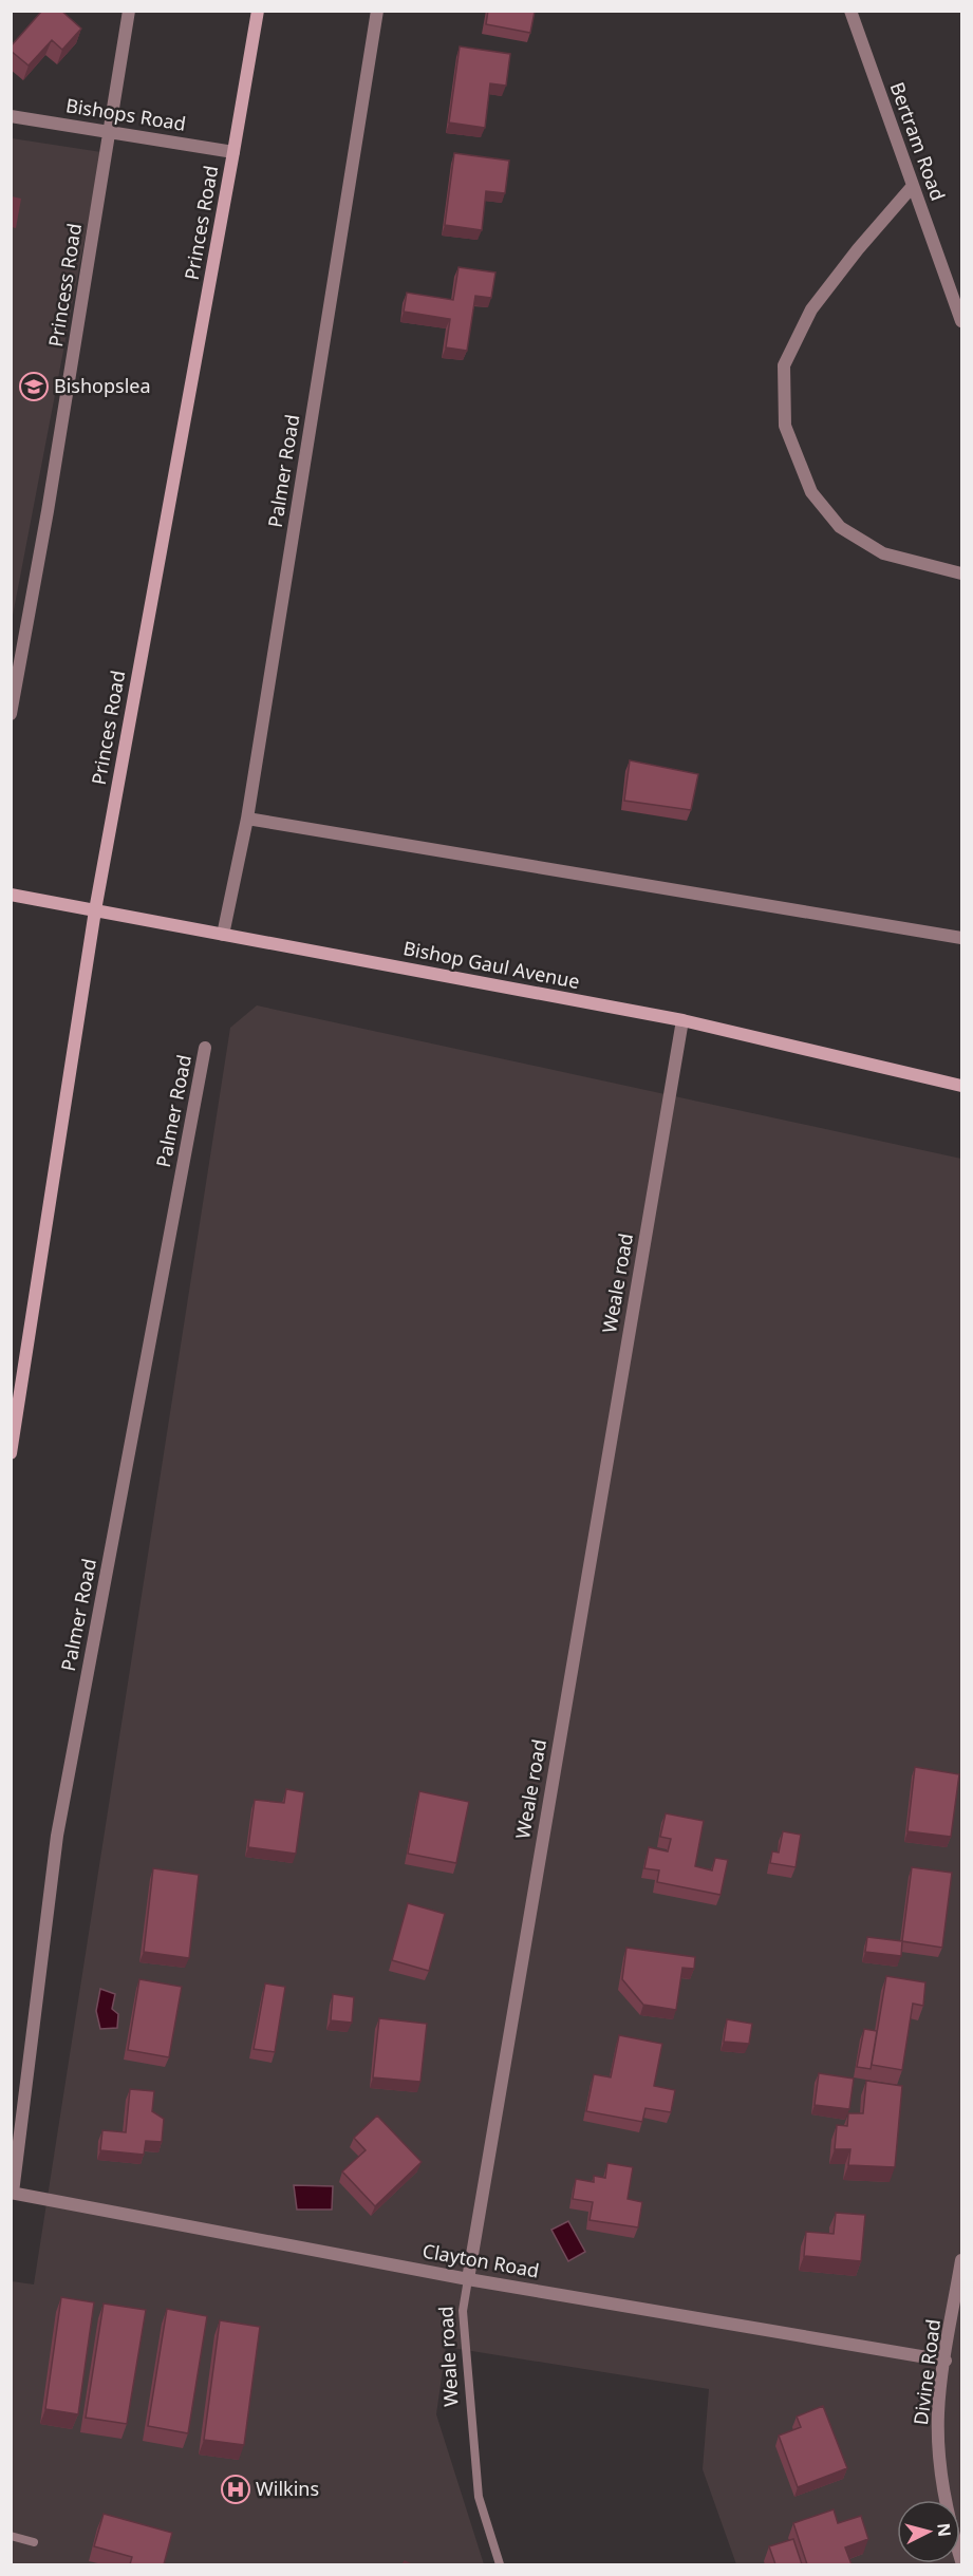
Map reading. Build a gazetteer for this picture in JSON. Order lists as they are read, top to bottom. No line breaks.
{"streets":{"main road":["Princes Road","Bishop Gaul Avenue"],"street":["Bishops Road","Bertram Road","Princess Road","Palmer Road","Weale road","Clayton Road","Divine Road"]},"crossings":[["Bishops Road","Princes Road"],["Bishops Road","Princess Road"],["Princes Road","Bishop Gaul Avenue"],["Palmer Road","Bishop Gaul Avenue"],["Palmer Road","Clayton Road"],["Bishop Gaul Avenue","Weale road"],["Weale road","Clayton Road"],["Clayton Road","Divine Road"]],"places":{"school or university":["Bishopslea"],"hospital":["Wilkins"]},"north":"right"}
